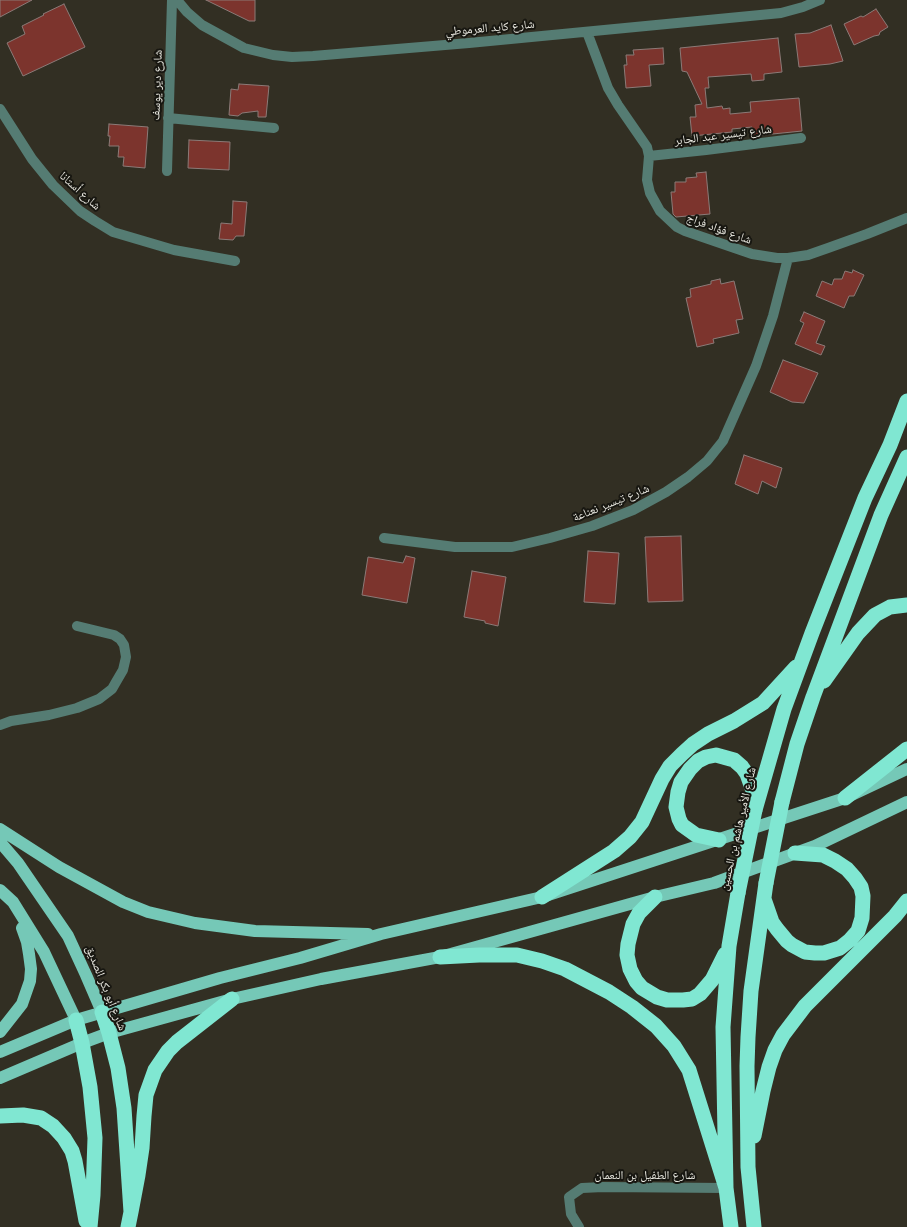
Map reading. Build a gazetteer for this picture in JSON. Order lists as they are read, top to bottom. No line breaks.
{"streets":{"highway":["شارع الأمير هاشم بن الحسين","شارع أبو بكر الصديق"],"street":["شارع كايد العرموطي","شارع دير يوسف","شارع تيسير عبد الجابر","شارع أستانا","شارع فؤاد فراج","شارع تيسير نعناعة","شارع الطفيل بن النعمان"]},"crossings":[["شارع كايد العرموطي","شارع فؤاد فراج"],["شارع تيسير عبد الجابر","شارع فؤاد فراج"],["شارع فؤاد فراج","شارع تيسير نعناعة"],["شارع الأمير هاشم بن الحسين","شارع الطفيل بن النعمان"]]}
